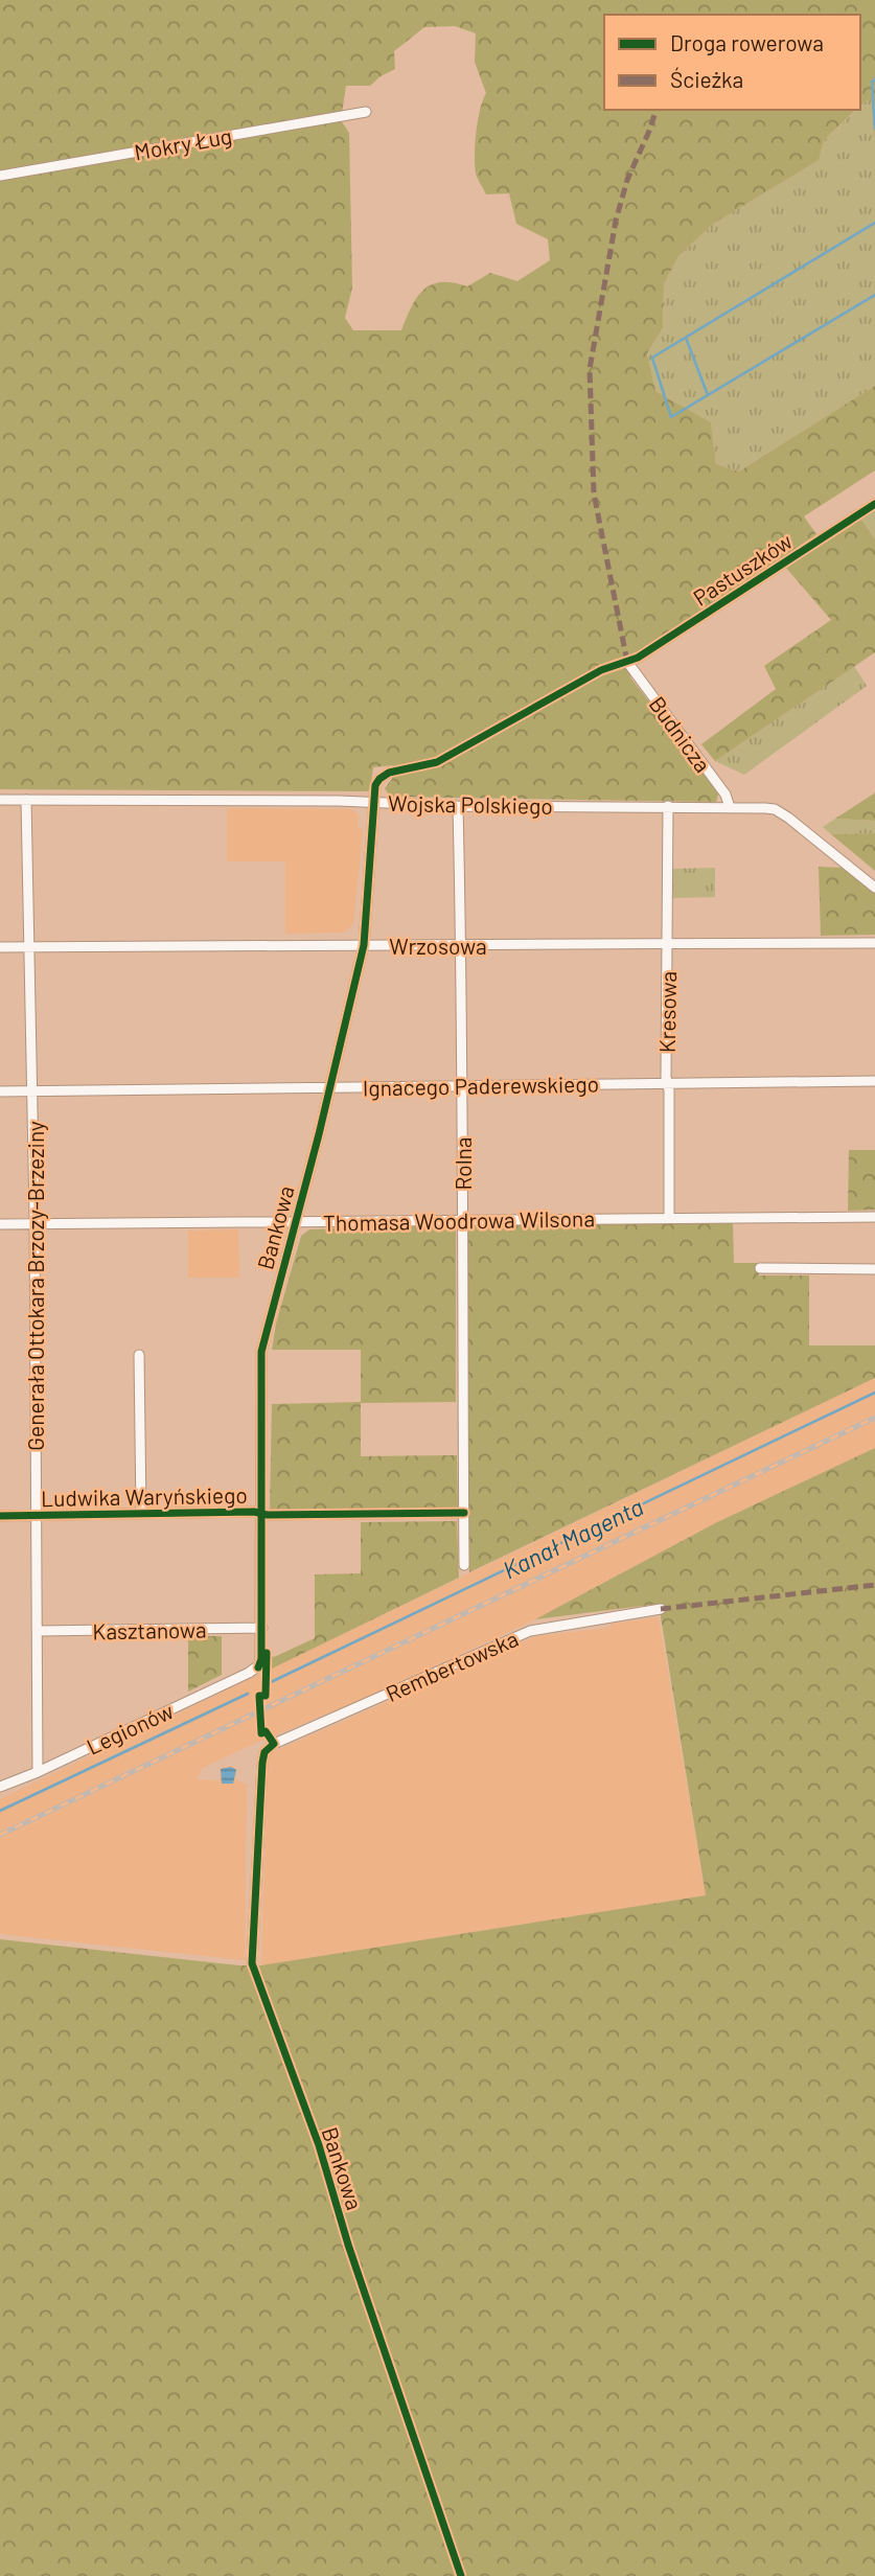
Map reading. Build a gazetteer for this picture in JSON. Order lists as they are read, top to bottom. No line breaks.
{"streets":{"street":["Mokry Ług","Pastuszków","Budnicza","Wojska Polskiego","Wrzosowa","Kresowa","Ignacego Paderewskiego","Rolna","Thomasa Woodrowa Wilsona","Bankowa","Generała Ottokara Brzozy-Brzeziny","Ludwika Waryńskiego","Kasztanowa","Rembertowska","Legionów"]},"crossings":[["Pastuszków","Budnicza"],["Pastuszków","Wojska Polskiego"],["Pastuszków","Bankowa"],["Budnicza","Wojska Polskiego"],["Wojska Polskiego","Kresowa"],["Wojska Polskiego","Rolna"],["Wojska Polskiego","Bankowa"],["Wojska Polskiego","Generała Ottokara Brzozy-Brzeziny"],["Wrzosowa","Kresowa"],["Wrzosowa","Rolna"],["Wrzosowa","Bankowa"],["Wrzosowa","Generała Ottokara Brzozy-Brzeziny"],["Kresowa","Ignacego Paderewskiego"],["Kresowa","Thomasa Woodrowa Wilsona"],["Ignacego Paderewskiego","Rolna"],["Ignacego Paderewskiego","Bankowa"],["Ignacego Paderewskiego","Generała Ottokara Brzozy-Brzeziny"],["Rolna","Thomasa Woodrowa Wilsona"],["Rolna","Ludwika Waryńskiego"],["Thomasa Woodrowa Wilsona","Bankowa"],["Thomasa Woodrowa Wilsona","Generała Ottokara Brzozy-Brzeziny"],["Bankowa","Ludwika Waryńskiego"],["Bankowa","Kasztanowa"],["Bankowa","Rembertowska"],["Bankowa","Legionów"],["Generała Ottokara Brzozy-Brzeziny","Ludwika Waryńskiego"],["Generała Ottokara Brzozy-Brzeziny","Kasztanowa"],["Generała Ottokara Brzozy-Brzeziny","Legionów"]],"water":["Kanał Magenta"],"legend":["Droga rowerowa","Ścieżka"]}
